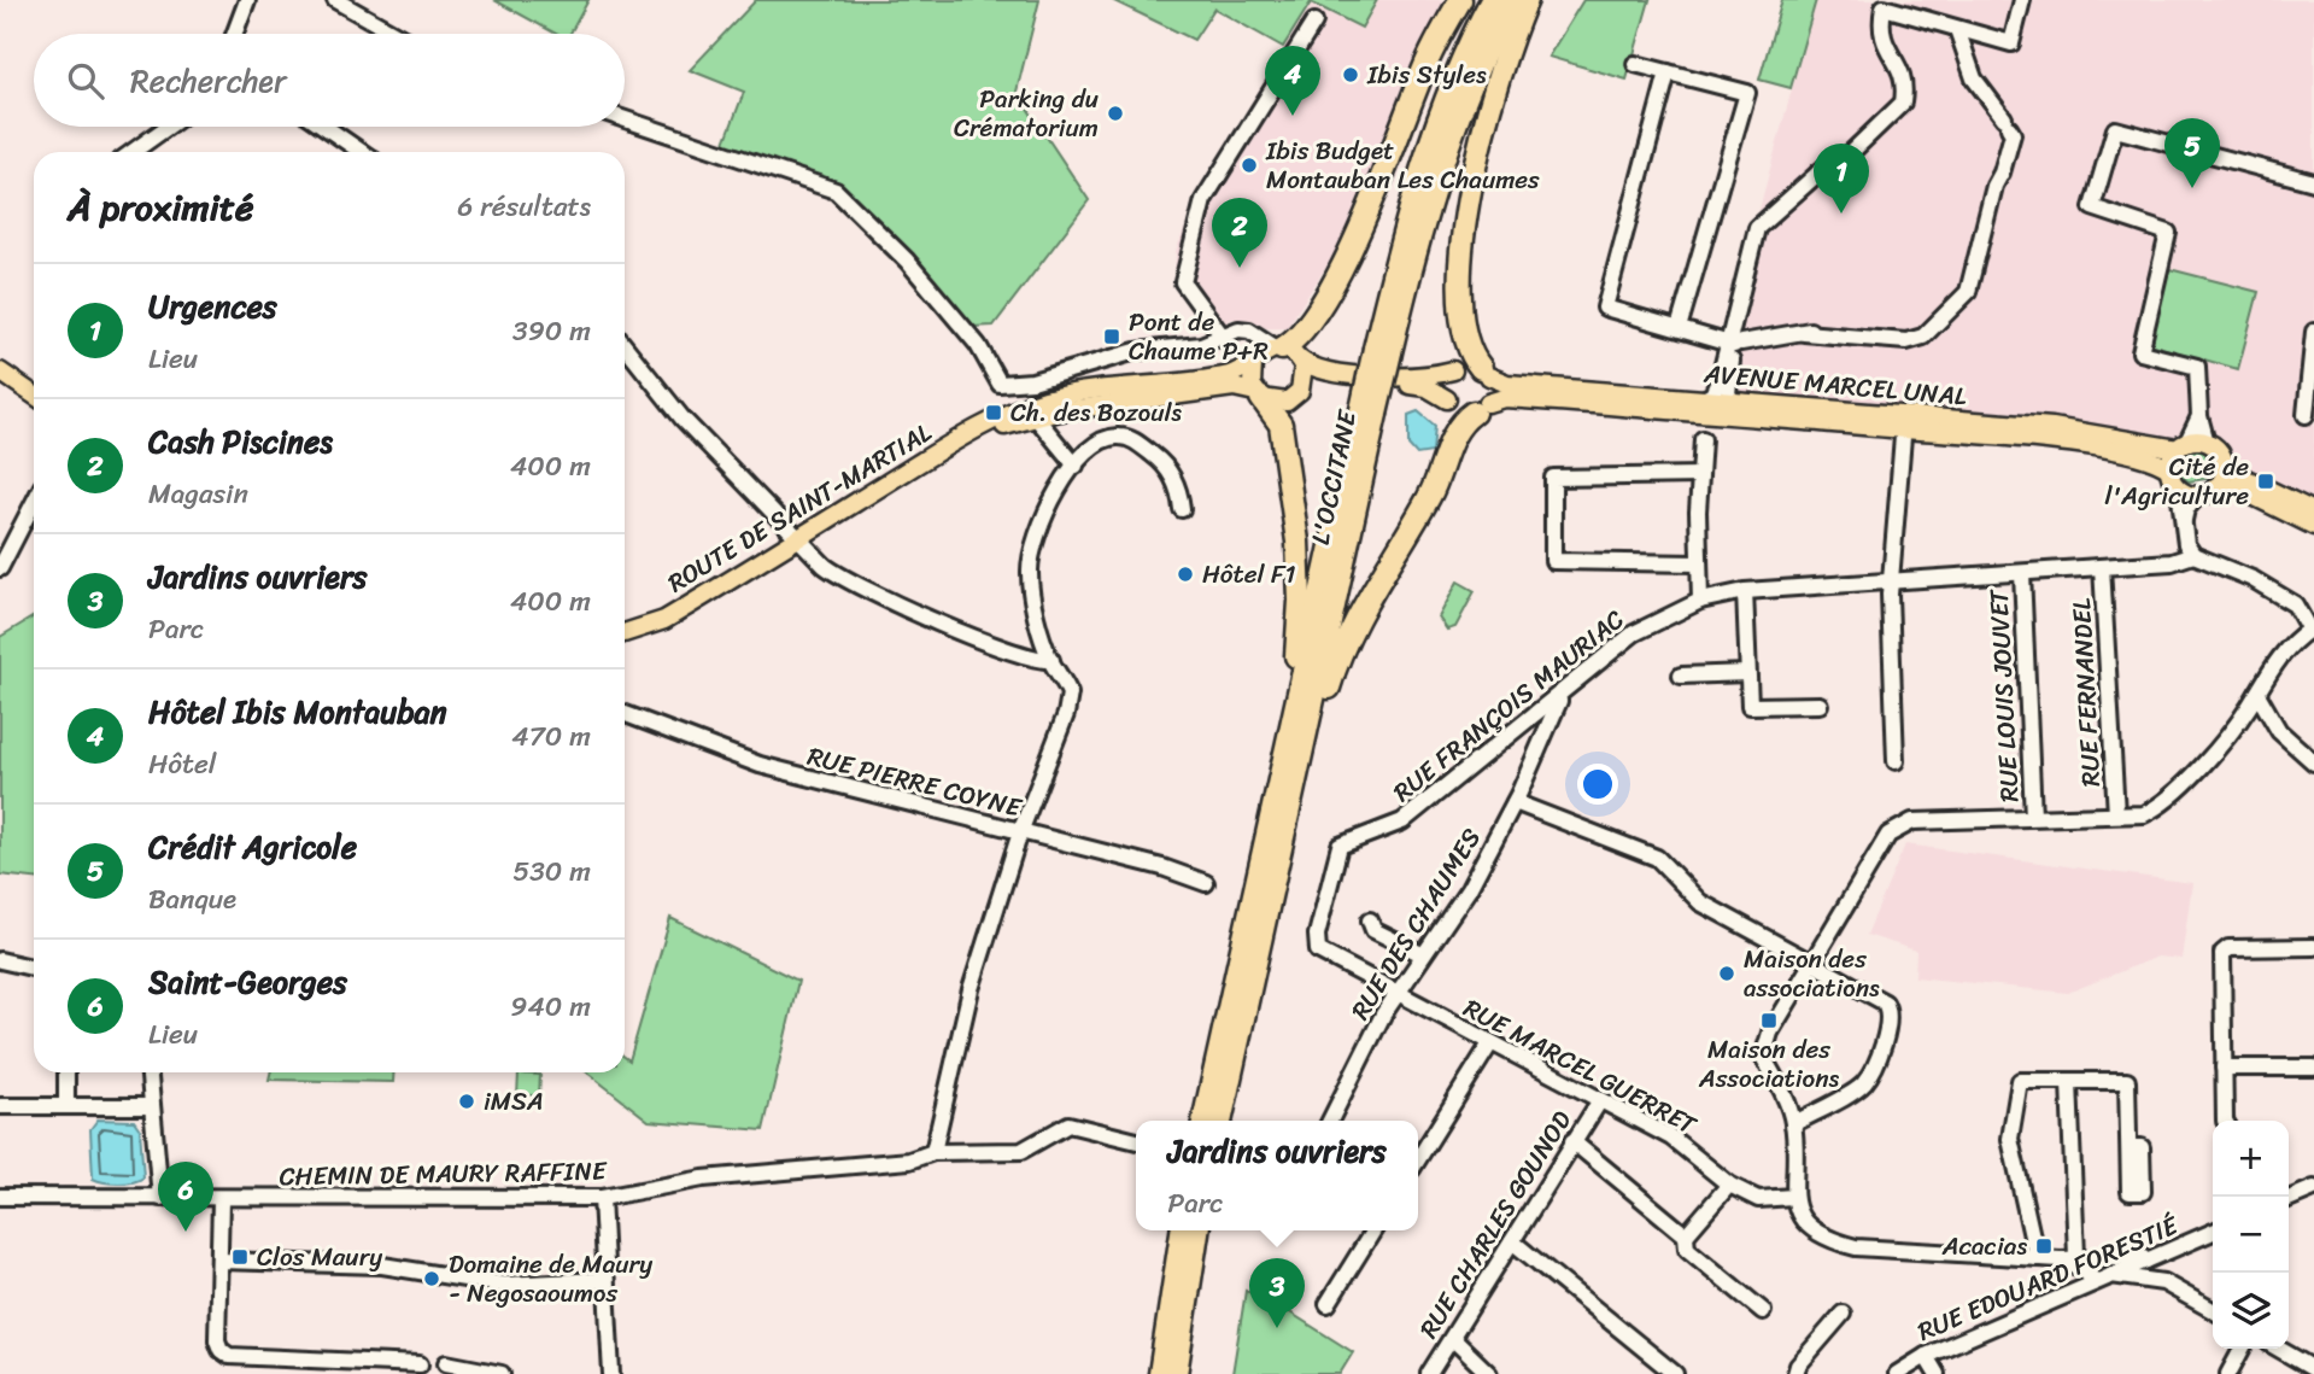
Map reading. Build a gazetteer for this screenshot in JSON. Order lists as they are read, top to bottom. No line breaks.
{"streets":{"highway":["L'OCCITANE"],"main road":["AVENUE MARCEL UNAL","ROUTE DE SAINT-MARTIAL"],"street":["RUE FERNANDEL","RUE LOUIS JOUVET","RUE FRANÇOIS MAURIAC","RUE PIERRE COYNE","RUE DES CHAUMES","RUE MARCEL GUERRET","CHEMIN DE MAURY RAFFINE","RUE CHARLES GOUNOD","RUE EDOUARD FORESTIÉ"]},"crossings":[["RUE FERNANDEL","RUE FRANÇOIS MAURIAC"],["RUE LOUIS JOUVET","RUE FRANÇOIS MAURIAC"],["RUE FRANÇOIS MAURIAC","RUE DES CHAUMES"],["RUE FRANÇOIS MAURIAC","RUE MARCEL GUERRET"],["RUE DES CHAUMES","RUE MARCEL GUERRET"],["RUE MARCEL GUERRET","RUE CHARLES GOUNOD"]],"places":{"other":["Ibis Styles","Parking du Crématorium","Ibis Budget Montauban Les Chaumes","Hôtel F1","Maison des associations","iMSA","Domaine de Maury - Negosaoumos"],"transit":["Pont de Chaume P+R","Ch. des Bozouls","Cité de l'Agriculture","Maison des Associations","Acacias","Clos Maury"]},"page":{"search":"Rechercher","pins":["4","5","1","2","6","3"],"heading":["À proximité","6 résultats"],"list":[{"mark":"1","name":"Urgences","note":"Lieu","value":"390 m"},{"mark":"2","name":"Cash Piscines","note":"Magasin","value":"400 m"},{"mark":"3","name":"Jardins ouvriers","note":"Parc","value":"400 m"},{"mark":"4","name":"Hôtel Ibis Montauban","note":"Hôtel","value":"470 m"},{"mark":"5","name":"Crédit Agricole","note":"Banque","value":"530 m"},{"mark":"6","name":"Saint-Georges","note":"Lieu","value":"940 m"}],"map_buttons":["+","−"],"popup":["Jardins ouvriers","Parc"]}}
